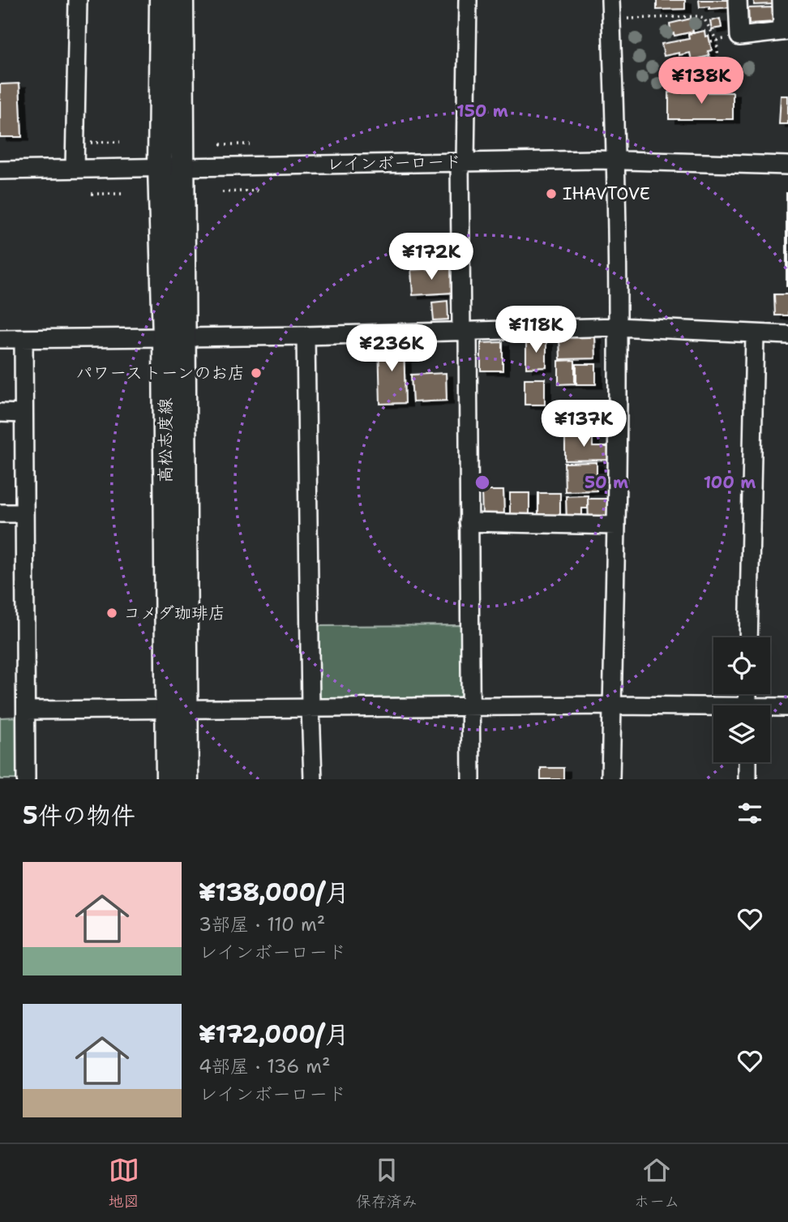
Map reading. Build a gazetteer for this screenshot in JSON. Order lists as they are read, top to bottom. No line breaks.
{"streets":{"main road":["高松志度線"],"street":["レインボーロード"]},"crossings":[["レインボーロード","高松志度線"]],"places":["IHAVTOVE","パワーストーンのお店","コメダ珈琲店"],"page":{"price":["¥138K","¥172K","¥118K","¥236K","¥137K"],"heading":"5件の物件","list":[{"name":"¥138,000/月","note":"3部屋 · 110 m² · レインボーロード"},{"name":"¥172,000/月","note":"4部屋 · 136 m² · レインボーロード"}],"tabs":["地図","保存済み","ホーム"]},"rings":["150 m","50 m","100 m"]}
